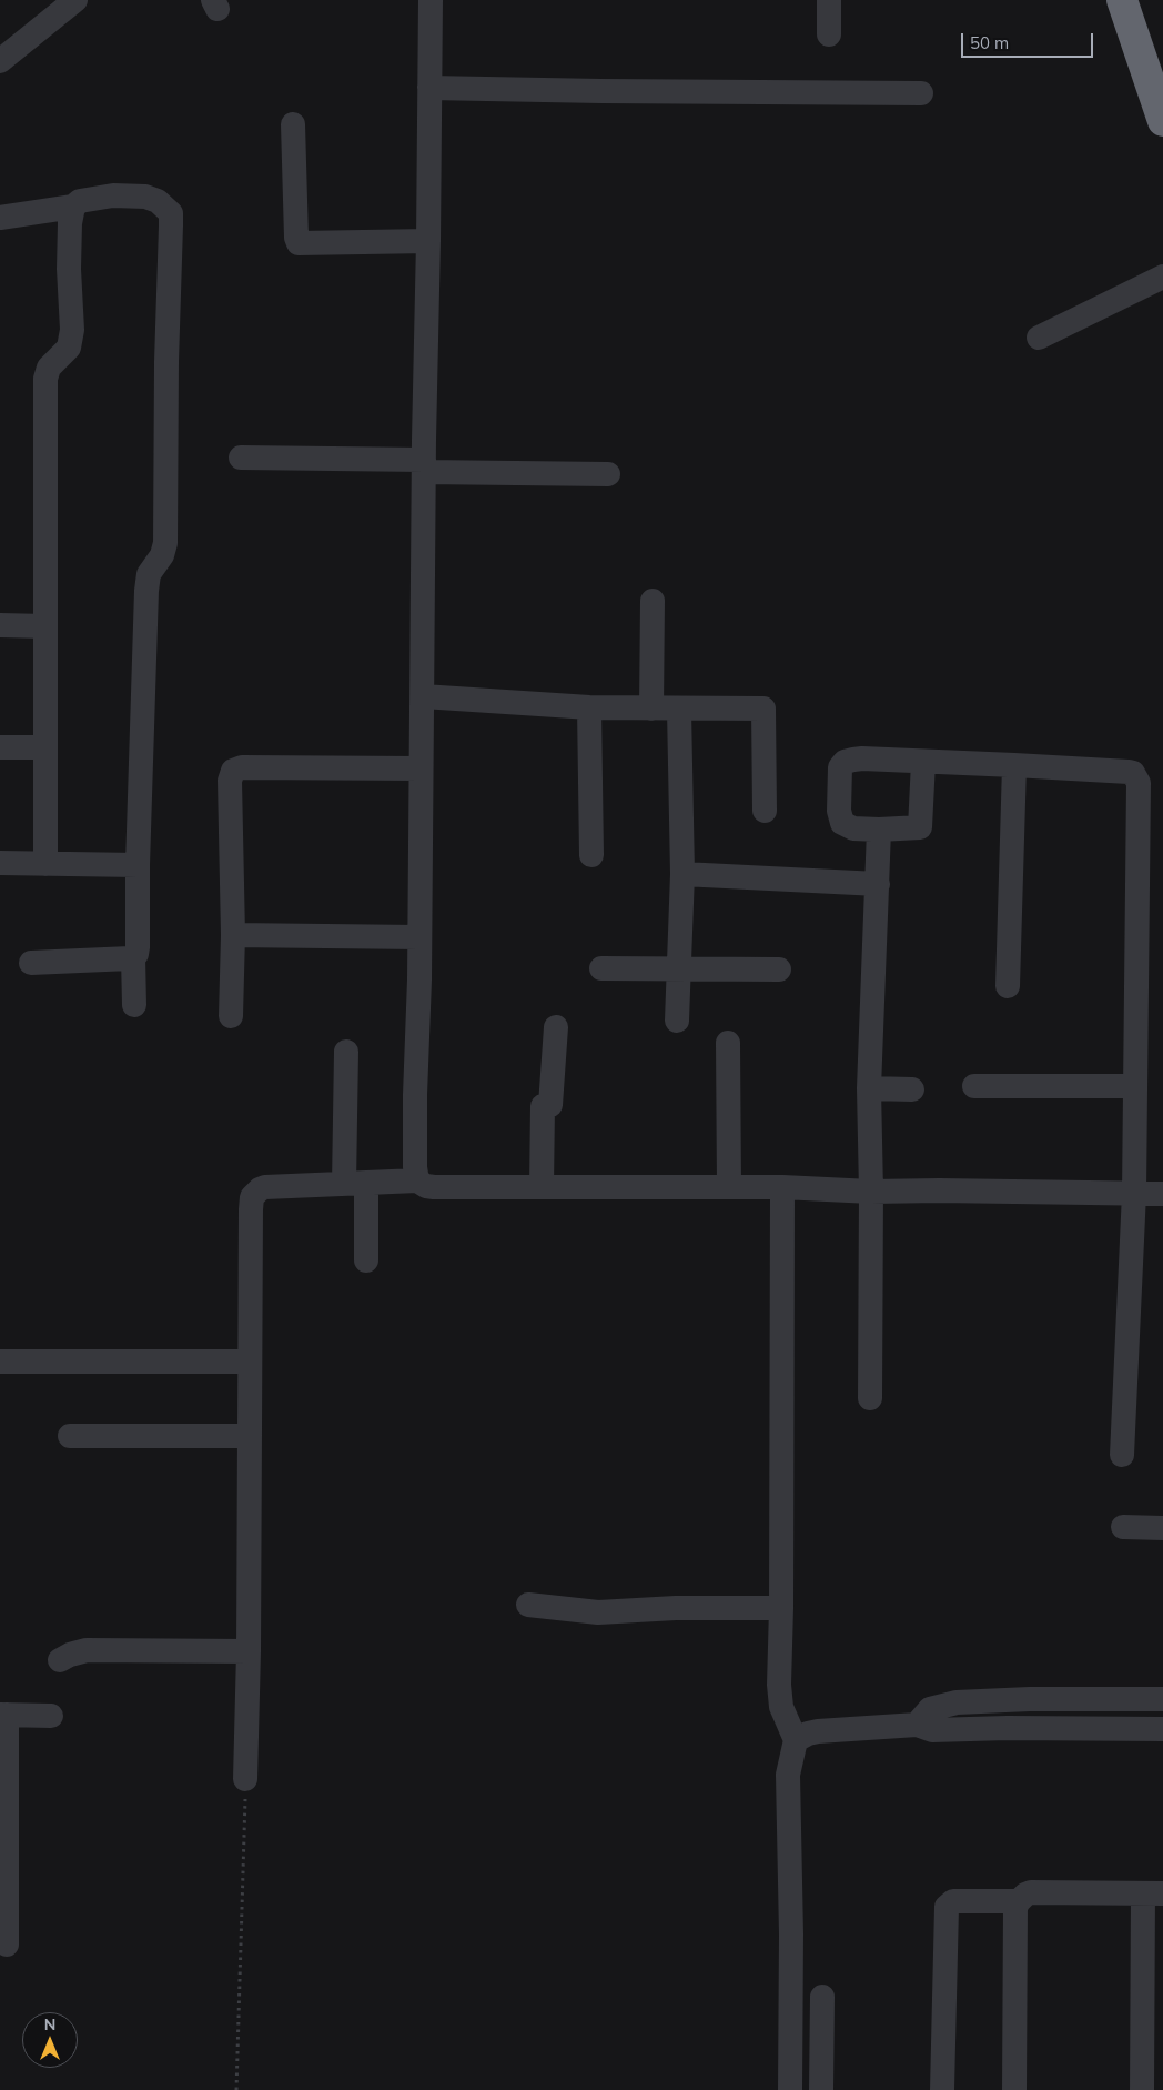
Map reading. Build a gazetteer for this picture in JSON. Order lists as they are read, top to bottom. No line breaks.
{"scale_bar":"50 m","north":"top"}
